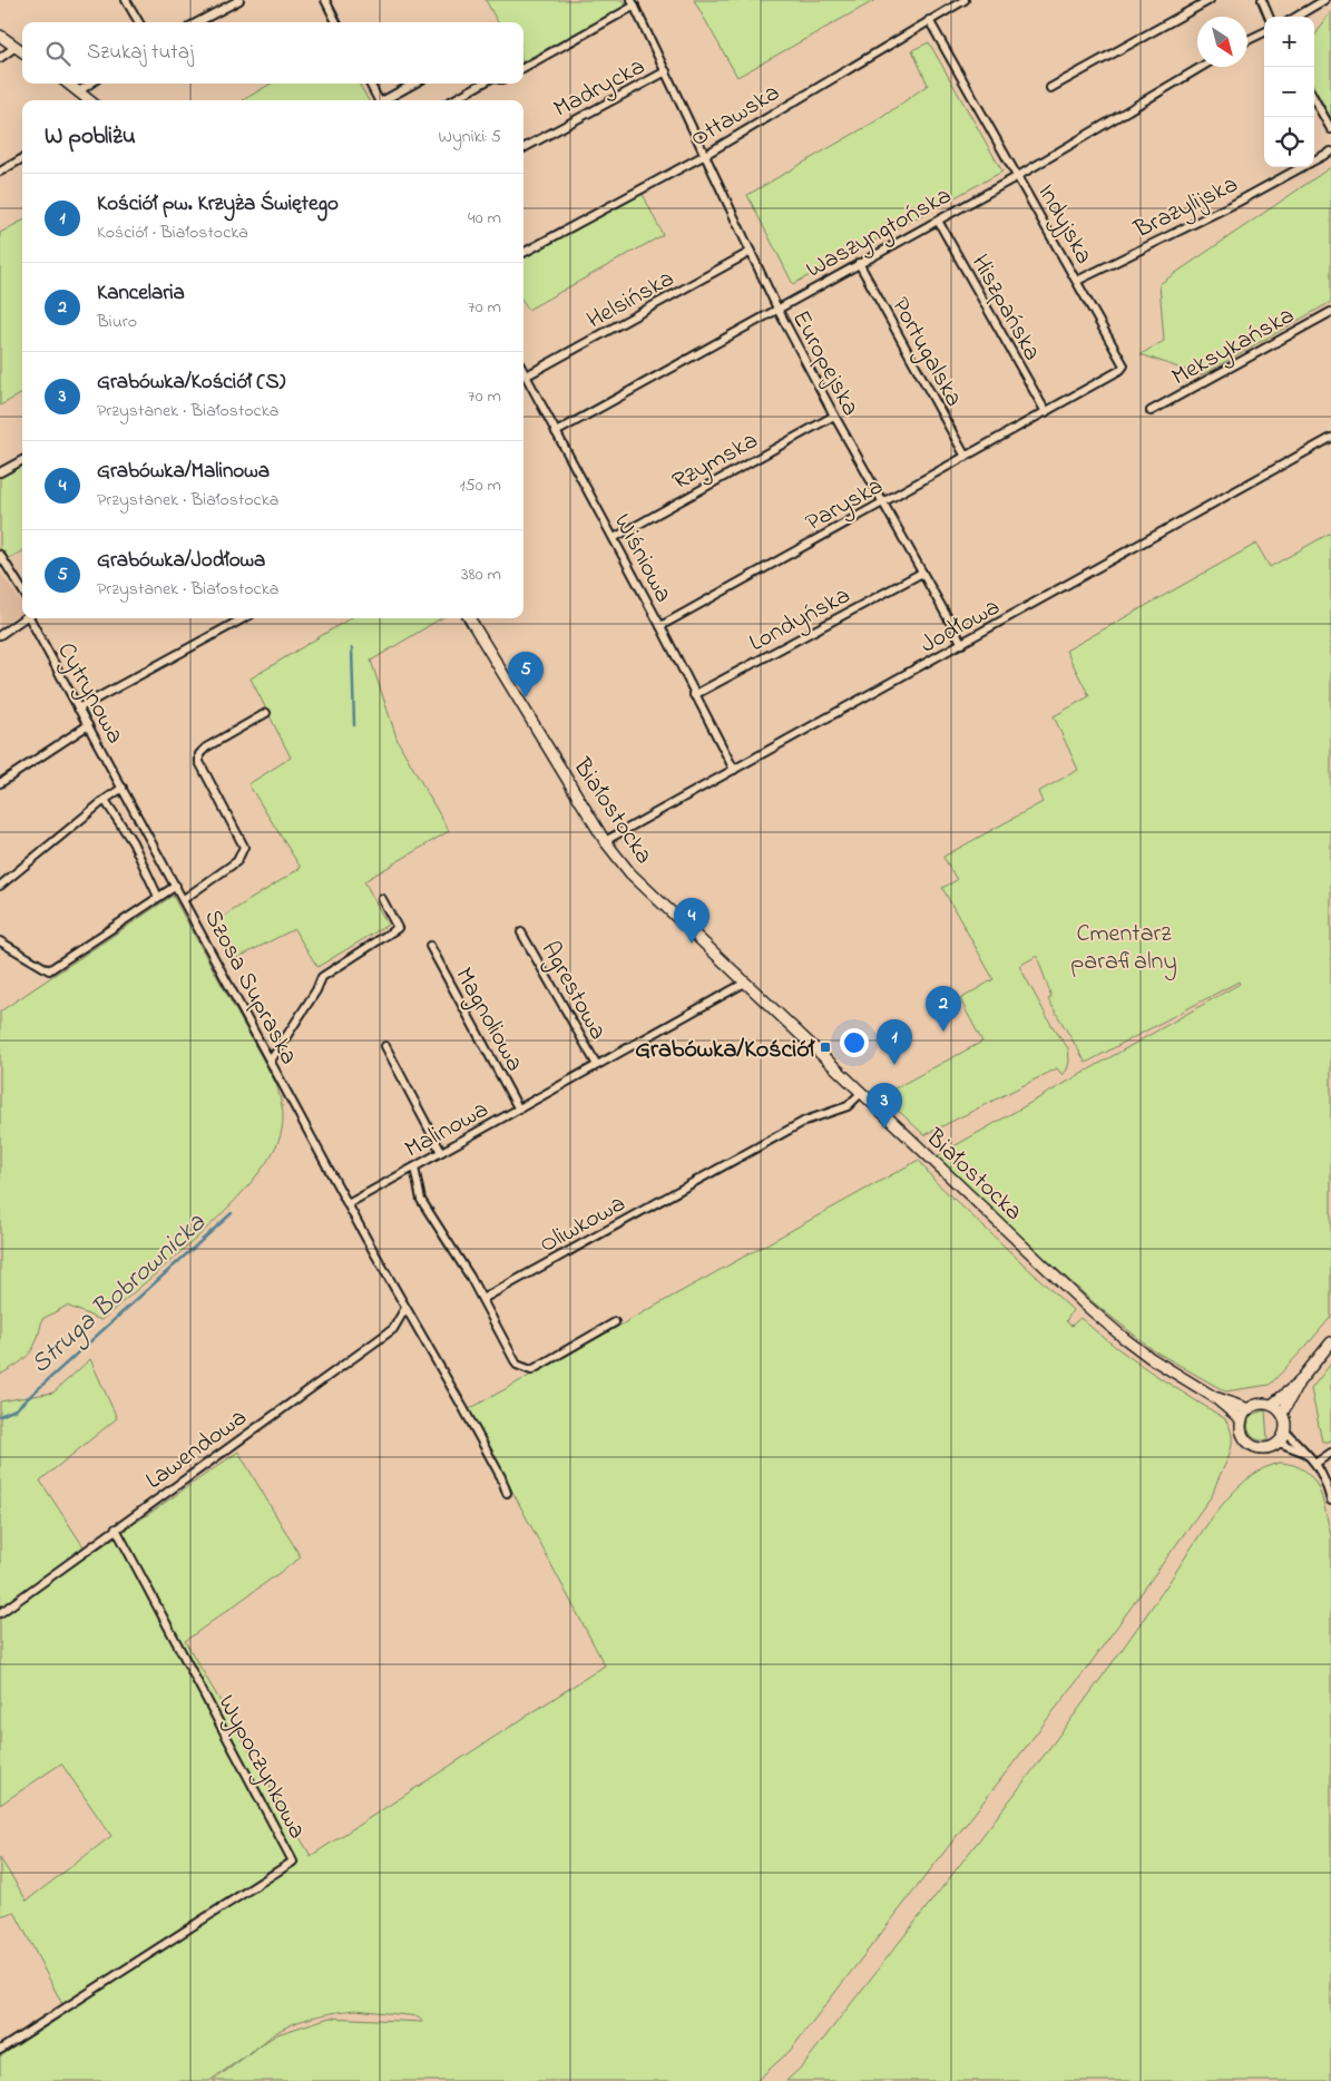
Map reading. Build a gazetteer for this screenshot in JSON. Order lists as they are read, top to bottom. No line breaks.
{"streets":{"street":["Madrycka","Ottawska","Brazylijska","Indyjska","Waszyngtońska","Helsińska","Hiszpańska","Meksykańska","Portugalska","Europejska","Rzymska","Paryska","Wiśniowa","Londyńska","Jodłowa","Cytrynowa","Białostocka","Szosa Supraska","Agrestowa","Magnoliowa","Malinowa","Oliwkowa","Lawendowa","Wypoczynkowa"]},"crossings":[["Madrycka","Europejska"],["Ottawska","Indyjska"],["Ottawska","Europejska"],["Brazylijska","Indyjska"],["Indyjska","Waszyngtońska"],["Indyjska","Hiszpańska"],["Indyjska","Paryska"],["Waszyngtońska","Hiszpańska"],["Waszyngtońska","Portugalska"],["Waszyngtońska","Europejska"],["Waszyngtońska","Wiśniowa"],["Helsińska","Europejska"],["Helsińska","Wiśniowa"],["Hiszpańska","Paryska"],["Portugalska","Paryska"],["Europejska","Rzymska"],["Europejska","Paryska"],["Europejska","Londyńska"],["Europejska","Jodłowa"],["Rzymska","Wiśniowa"],["Paryska","Wiśniowa"],["Wiśniowa","Londyńska"],["Wiśniowa","Jodłowa"],["Jodłowa","Białostocka"],["Cytrynowa","Szosa Supraska"],["Białostocka","Malinowa"],["Białostocka","Oliwkowa"],["Szosa Supraska","Malinowa"],["Agrestowa","Malinowa"],["Magnoliowa","Malinowa"],["Lawendowa","Wypoczynkowa"]],"water":["Struga Bobrownicka"],"parks":["Cmentarz parafialny"],"places":{"transit":["Grabówka/Kościół"]},"north":"bottom right","page":{"map_buttons":["+","−"],"search":"Szukaj tutaj","heading":["W pobliżu","Wyniki: 5"],"list":[{"mark":"1","name":"Kościół pw. Krzyża Świętego","note":"Kościół · Białostocka","value":"40 m"},{"mark":"2","name":"Kancelaria","note":"Biuro","value":"70 m"},{"mark":"3","name":"Grabówka/Kościół (S)","note":"Przystanek · Białostocka","value":"70 m"},{"mark":"4","name":"Grabówka/Malinowa","note":"Przystanek · Białostocka","value":"150 m"},{"mark":"5","name":"Grabówka/Jodłowa","note":"Przystanek · Białostocka","value":"380 m"}],"pins":["5","4","2","1","3"]}}
